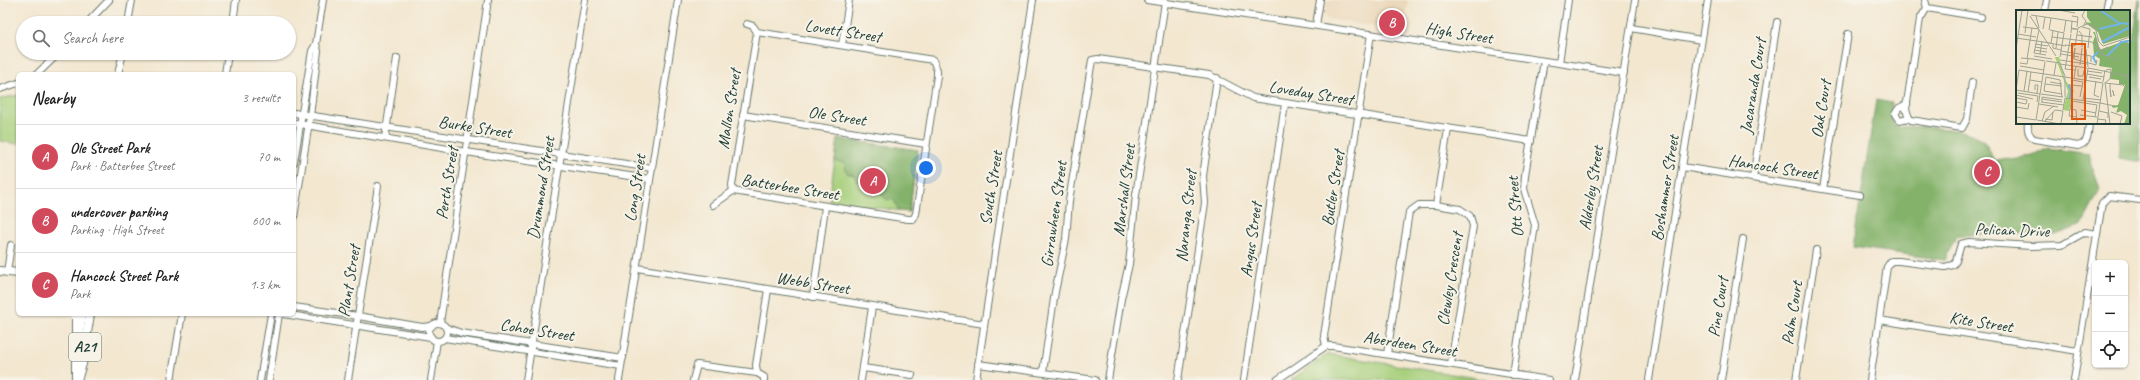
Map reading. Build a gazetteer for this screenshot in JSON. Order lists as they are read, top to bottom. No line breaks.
{"streets":{"highway":["A21"],"street":["Lovett Street","High Street","Jacaranda Court","Loveday Street","Mallon Street","Oak Court","Ole Street","Burke Street","Hancock Street","Perth Street","Batterbee Street","Drummond Street","Long Street","South Street","Butler Street","Alderley Street","Boshammer Street","Marshall Street","Ott Street","Girrawheen Street","Naranga Street","Pelican Drive","Angus Street","Clewley Crescent","Plant Street","Webb Street","Pine Court","Palm Court","Kite Street","Cohoe Street","Aberdeen Street"]},"crossings":[["Lovett Street","Mallon Street"],["Lovett Street","Ole Street"],["Lovett Street","Batterbee Street"],["High Street","Butler Street"],["High Street","Alderley Street"],["High Street","Marshall Street"],["High Street","Ott Street"],["Jacaranda Court","Hancock Street"],["Loveday Street","Butler Street"],["Loveday Street","Marshall Street"],["Loveday Street","Ott Street"],["Loveday Street","Girrawheen Street"],["Loveday Street","Naranga Street"],["Loveday Street","Angus Street"],["Mallon Street","Ole Street"],["Mallon Street","Batterbee Street"],["Oak Court","Hancock Street"],["Ole Street","Batterbee Street"],["Burke Street","Perth Street"],["Burke Street","Drummond Street"],["Burke Street","Long Street"],["Hancock Street","Boshammer Street"],["Perth Street","Cohoe Street"],["Drummond Street","Cohoe Street"],["Long Street","Webb Street"],["Long Street","Cohoe Street"],["South Street","Webb Street"],["Butler Street","Aberdeen Street"],["Ott Street","Aberdeen Street"],["Pelican Drive","Kite Street"],["Clewley Crescent","Aberdeen Street"]],"page":{"pins":["B","C","A"],"search":"Search here","heading":["Nearby","3 results"],"list":[{"mark":"A","name":"Ole Street Park","note":"Park · Batterbee Street","value":"70 m"},{"mark":"B","name":"undercover parking","note":"Parking · High Street","value":"600 m"},{"mark":"C","name":"Hancock Street Park","note":"Park","value":"1.3 km"}],"map_buttons":["+","−"]}}
